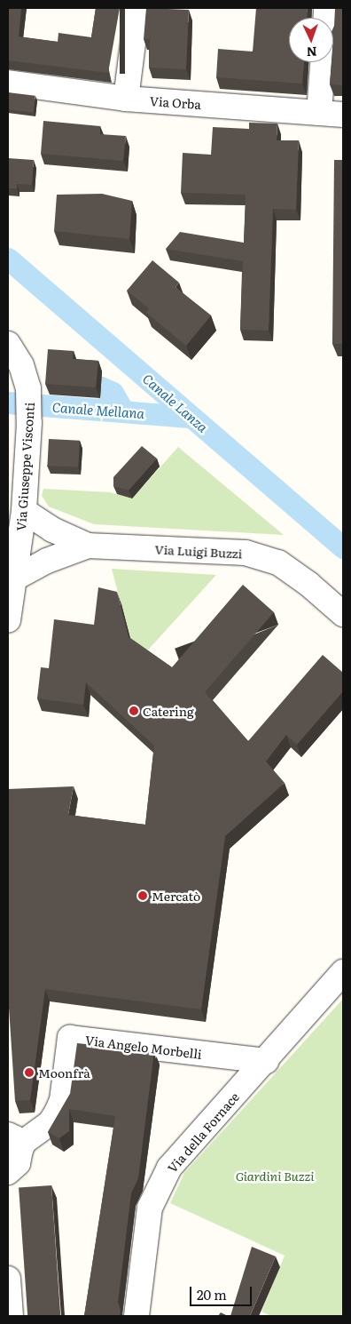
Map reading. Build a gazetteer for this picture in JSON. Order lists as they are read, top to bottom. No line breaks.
{"streets":{"street":["Via Orba","Via Giuseppe Visconti","Via Luigi Buzzi","Via Angelo Morbelli","Via della Fornace"]},"crossings":[["Via Giuseppe Visconti","Via Luigi Buzzi"],["Via Angelo Morbelli","Via della Fornace"]],"water":["Canale Lanza","Canale Mellana"],"parks":["Giardini Buzzi"],"places":["Catering","Mercatò","Moonfrà"],"scale_bar":"20 m","north":"bottom"}
